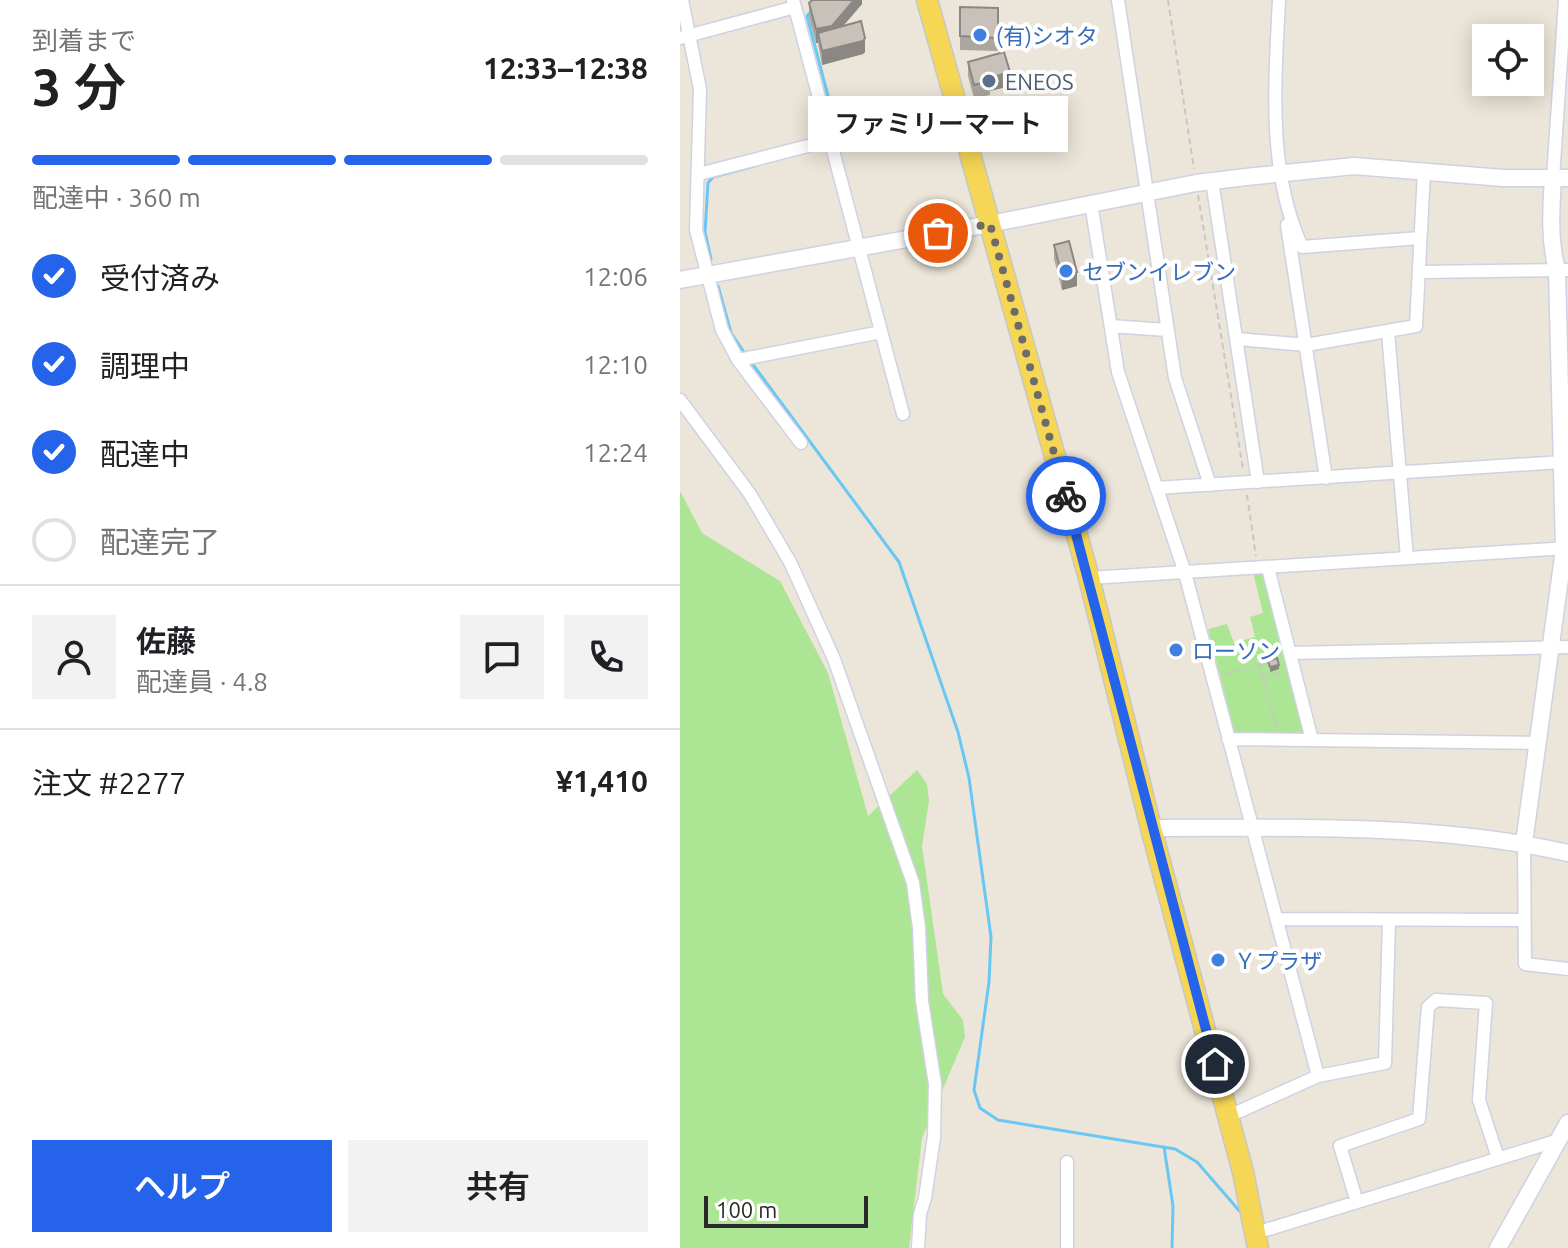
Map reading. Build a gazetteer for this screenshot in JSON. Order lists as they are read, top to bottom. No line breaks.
{"places":["(有)シオタ","ENEOS","ファミリーマート","セブンイレブン","ローソン","Ｙプラザ"],"scale_bar":"100 m","page":{"heading":["3 分","到着まで","12:33–12:38"],"panel":["佐藤","配達員 · 4.8","注文 #2277","¥1,410"],"bubble":"ファミリーマート","bar":"配達中 · 360 m","list":[["受付済み","12:06"],["調理中","12:10"],["配達中","12:24"],"配達完了"],"buttons":["ヘルプ","共有"],"scale":"100 m"}}
